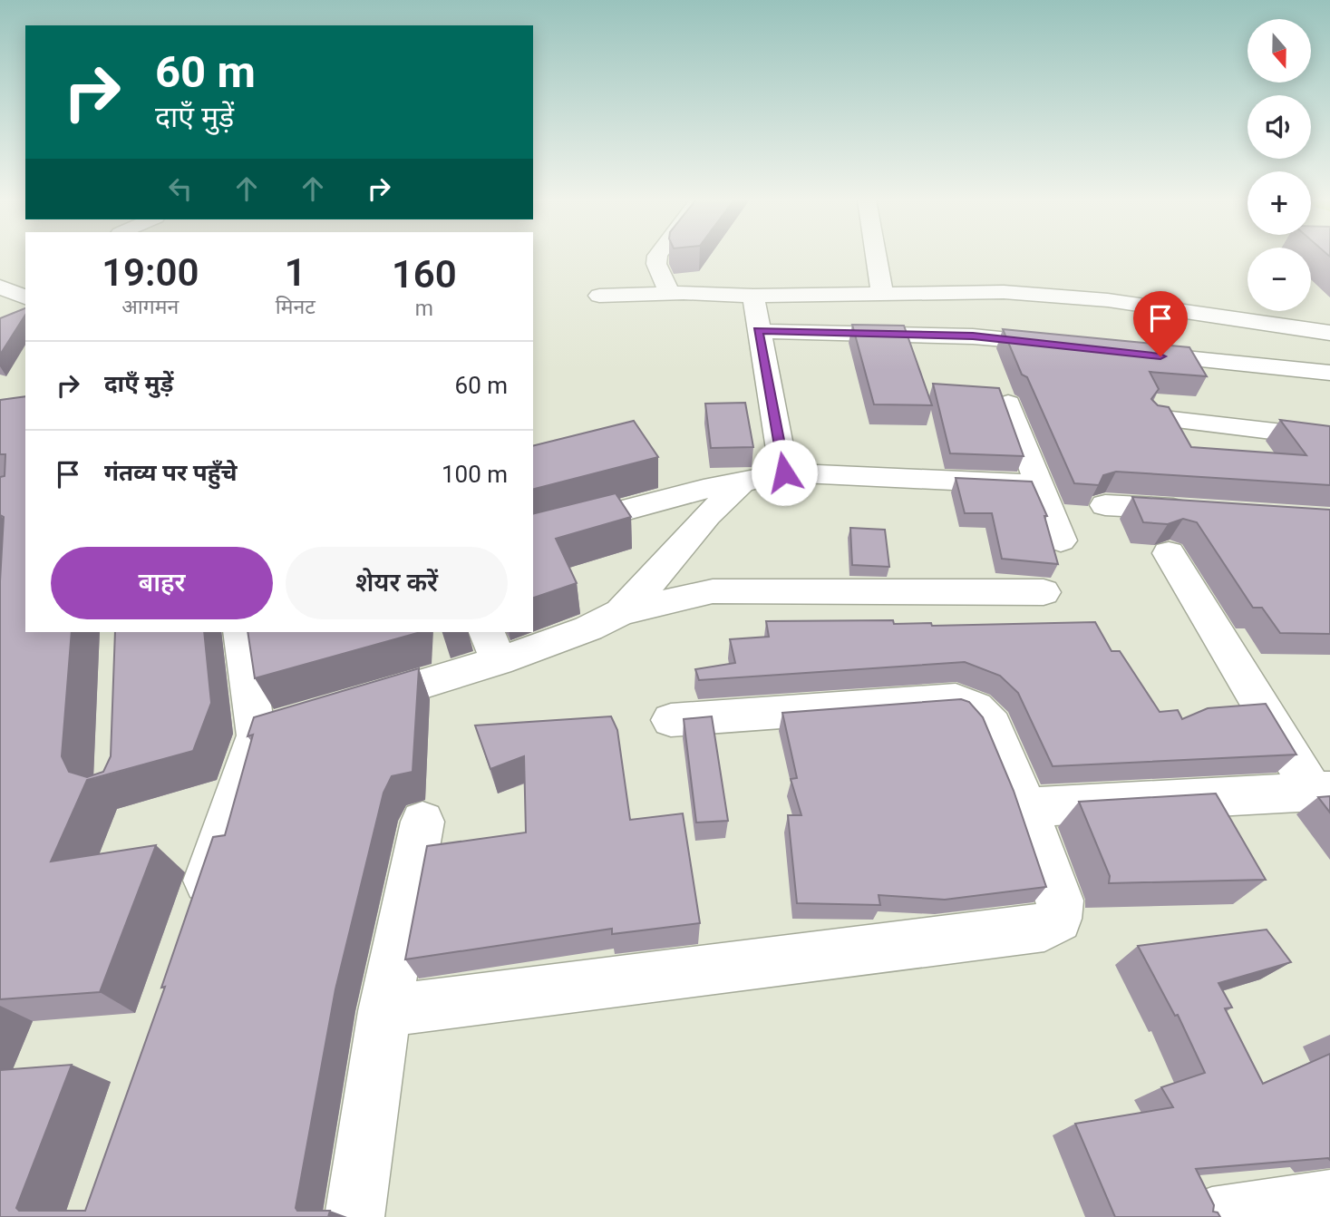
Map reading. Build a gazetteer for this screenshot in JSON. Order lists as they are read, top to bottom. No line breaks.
{"north":"bottom","page":{"map_buttons":["+","−"],"turn":["60 m","दाएँ मुड़ें"],"eta":["19:00","आगमन","1","मिनट","160","m"],"list":[{"name":"दाएँ मुड़ें","value":"60 m"},{"name":"गंतव्य पर पहुँचे","value":"100 m"}],"buttons":["बाहर","शेयर करें"]}}
